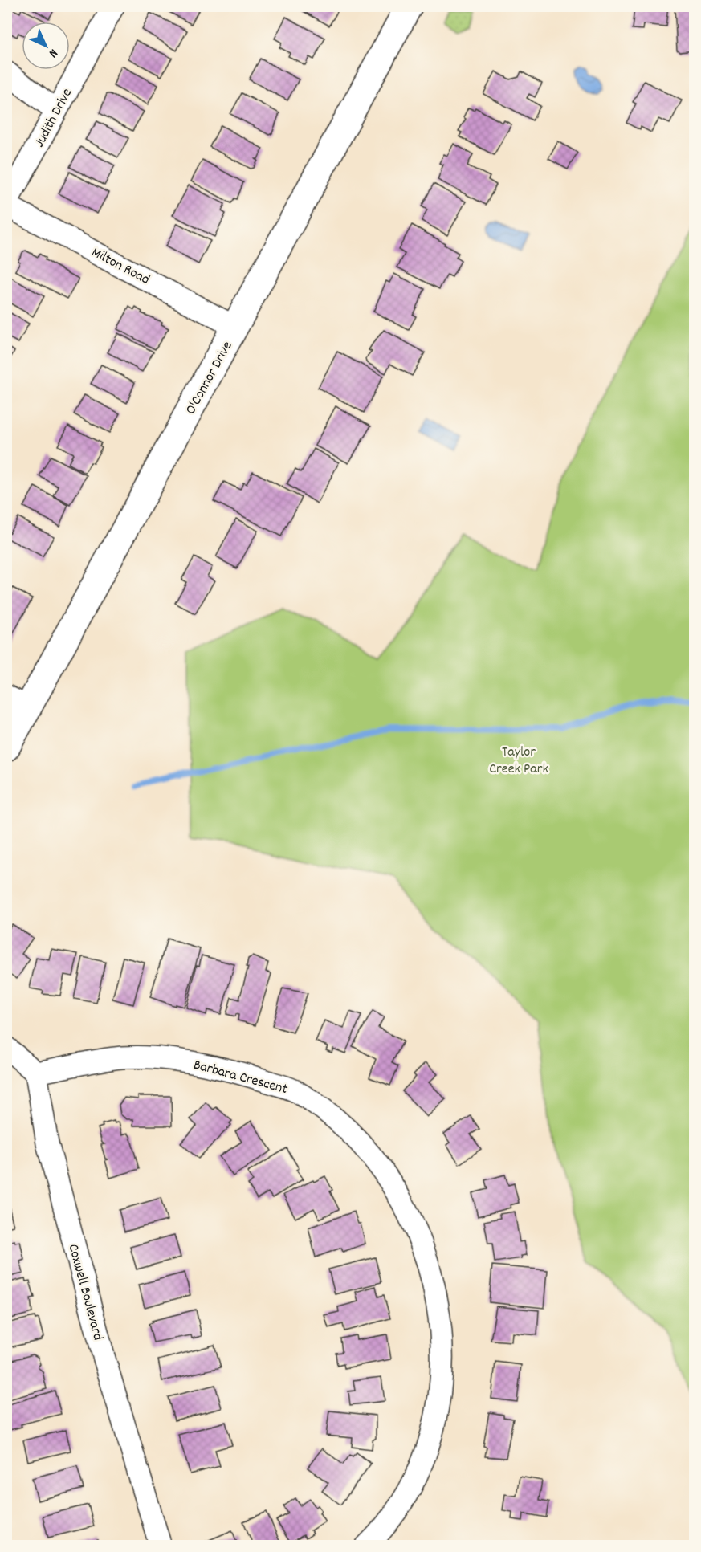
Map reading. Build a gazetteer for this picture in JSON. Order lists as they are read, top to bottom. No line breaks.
{"streets":{"main road":["O'Connor Drive"],"street":["Judith Drive","Milton Road","Barbara Crescent","Coxwell Boulevard"]},"crossings":[["Judith Drive","Milton Road"],["Milton Road","O'Connor Drive"],["Barbara Crescent","Coxwell Boulevard"]],"parks":["Taylor Creek Park"],"north":"bottom right"}
